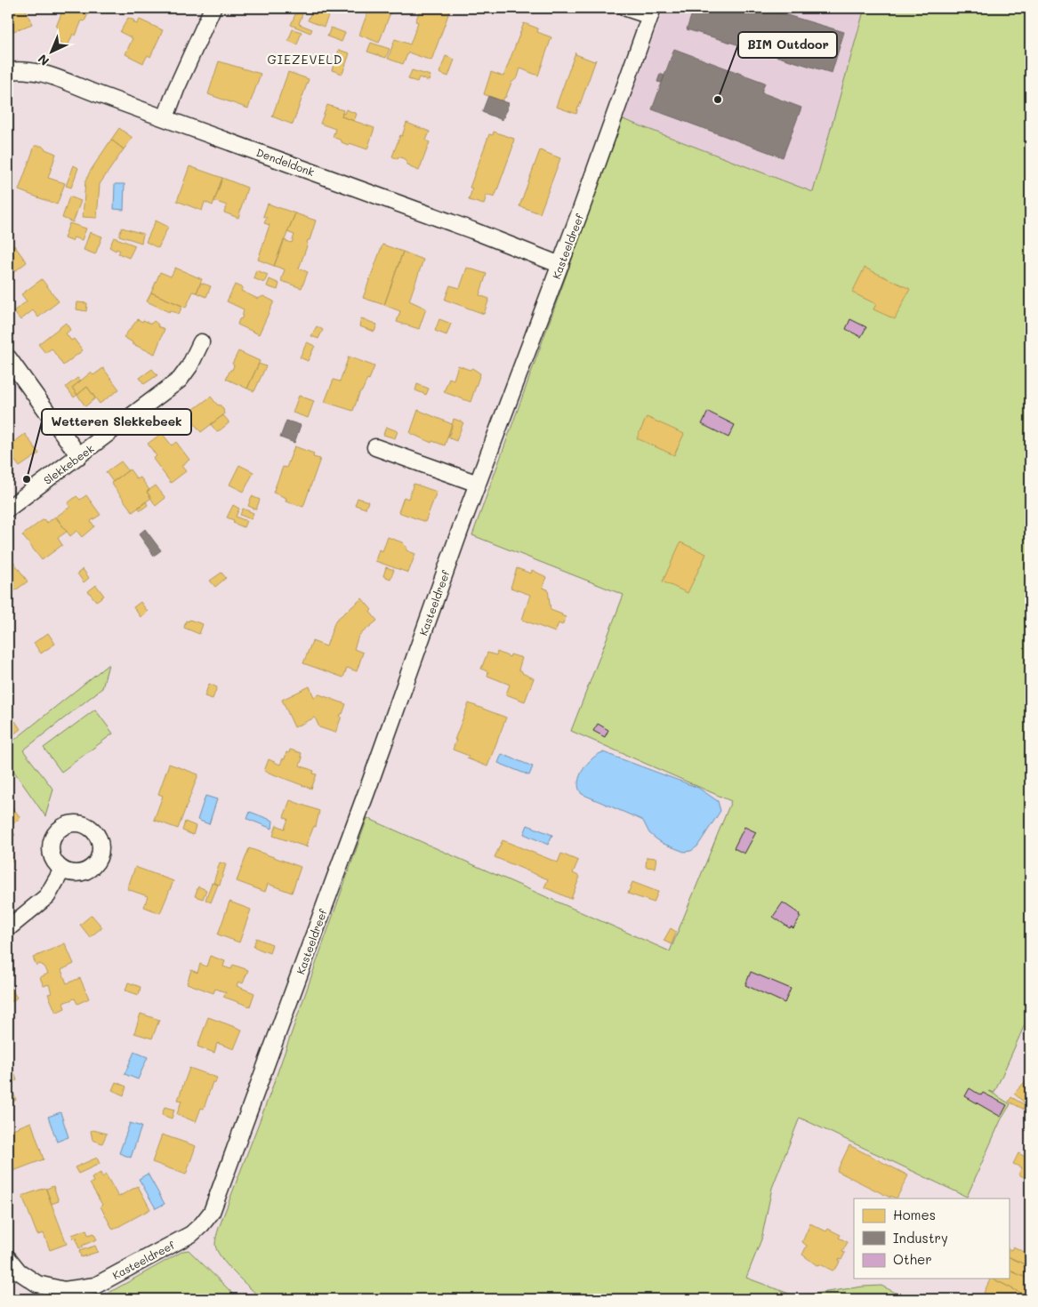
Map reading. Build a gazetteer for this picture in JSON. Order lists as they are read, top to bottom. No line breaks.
{"streets":{"street":["Dendeldonk","Kasteeldreef","Slekkebeek"]},"crossings":[["Dendeldonk","Kasteeldreef"]],"districts":["GIEZEVELD"],"places":["BIM Outdoor","Wetteren Slekkebeek"],"legend":["Homes","Industry","Other"],"north":"bottom left"}
